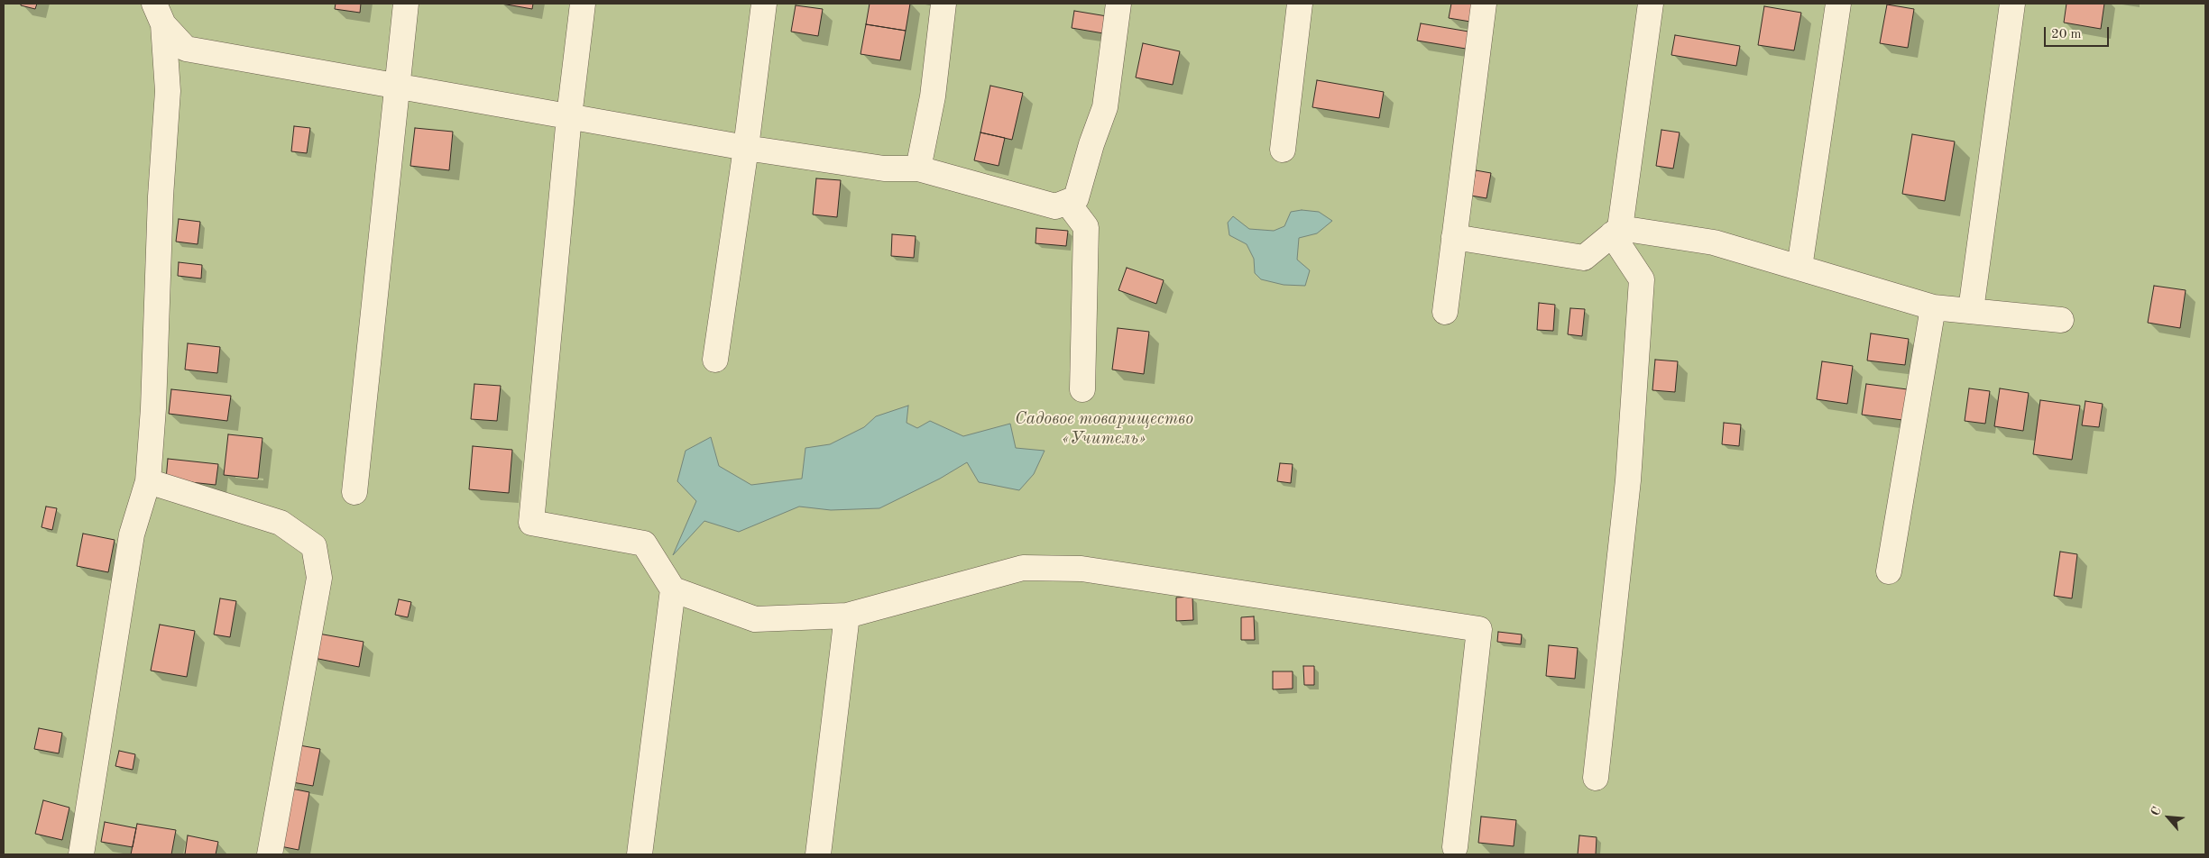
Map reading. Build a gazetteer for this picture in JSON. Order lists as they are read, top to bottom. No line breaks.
{"parks":["Садовое товарищество «Учитель»"],"scale_bar":"20 m","north":"top left"}
